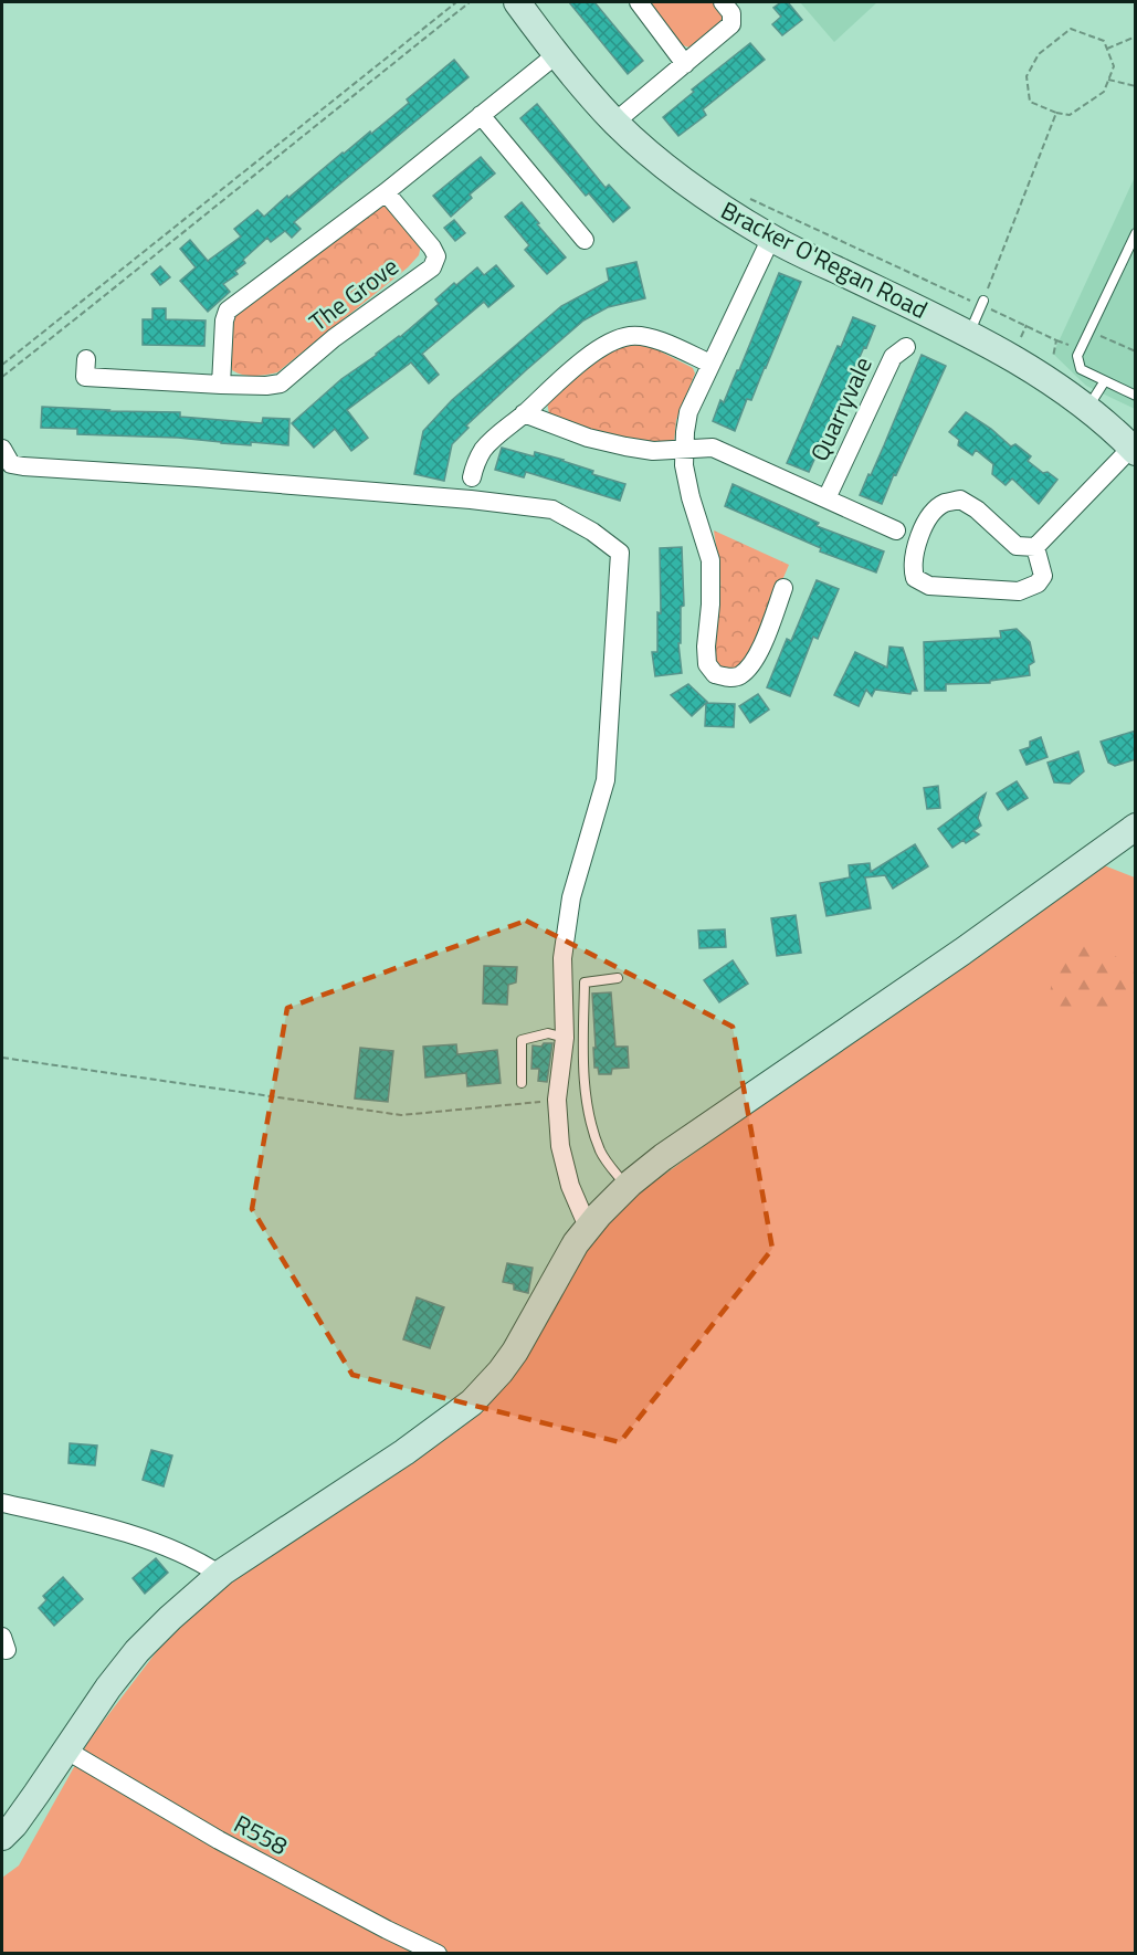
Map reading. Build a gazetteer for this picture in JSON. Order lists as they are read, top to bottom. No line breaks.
{"streets":{"main road":["Bracker O'Regan Road"],"street":["The Grove","Quarryvale","R558"]}}
